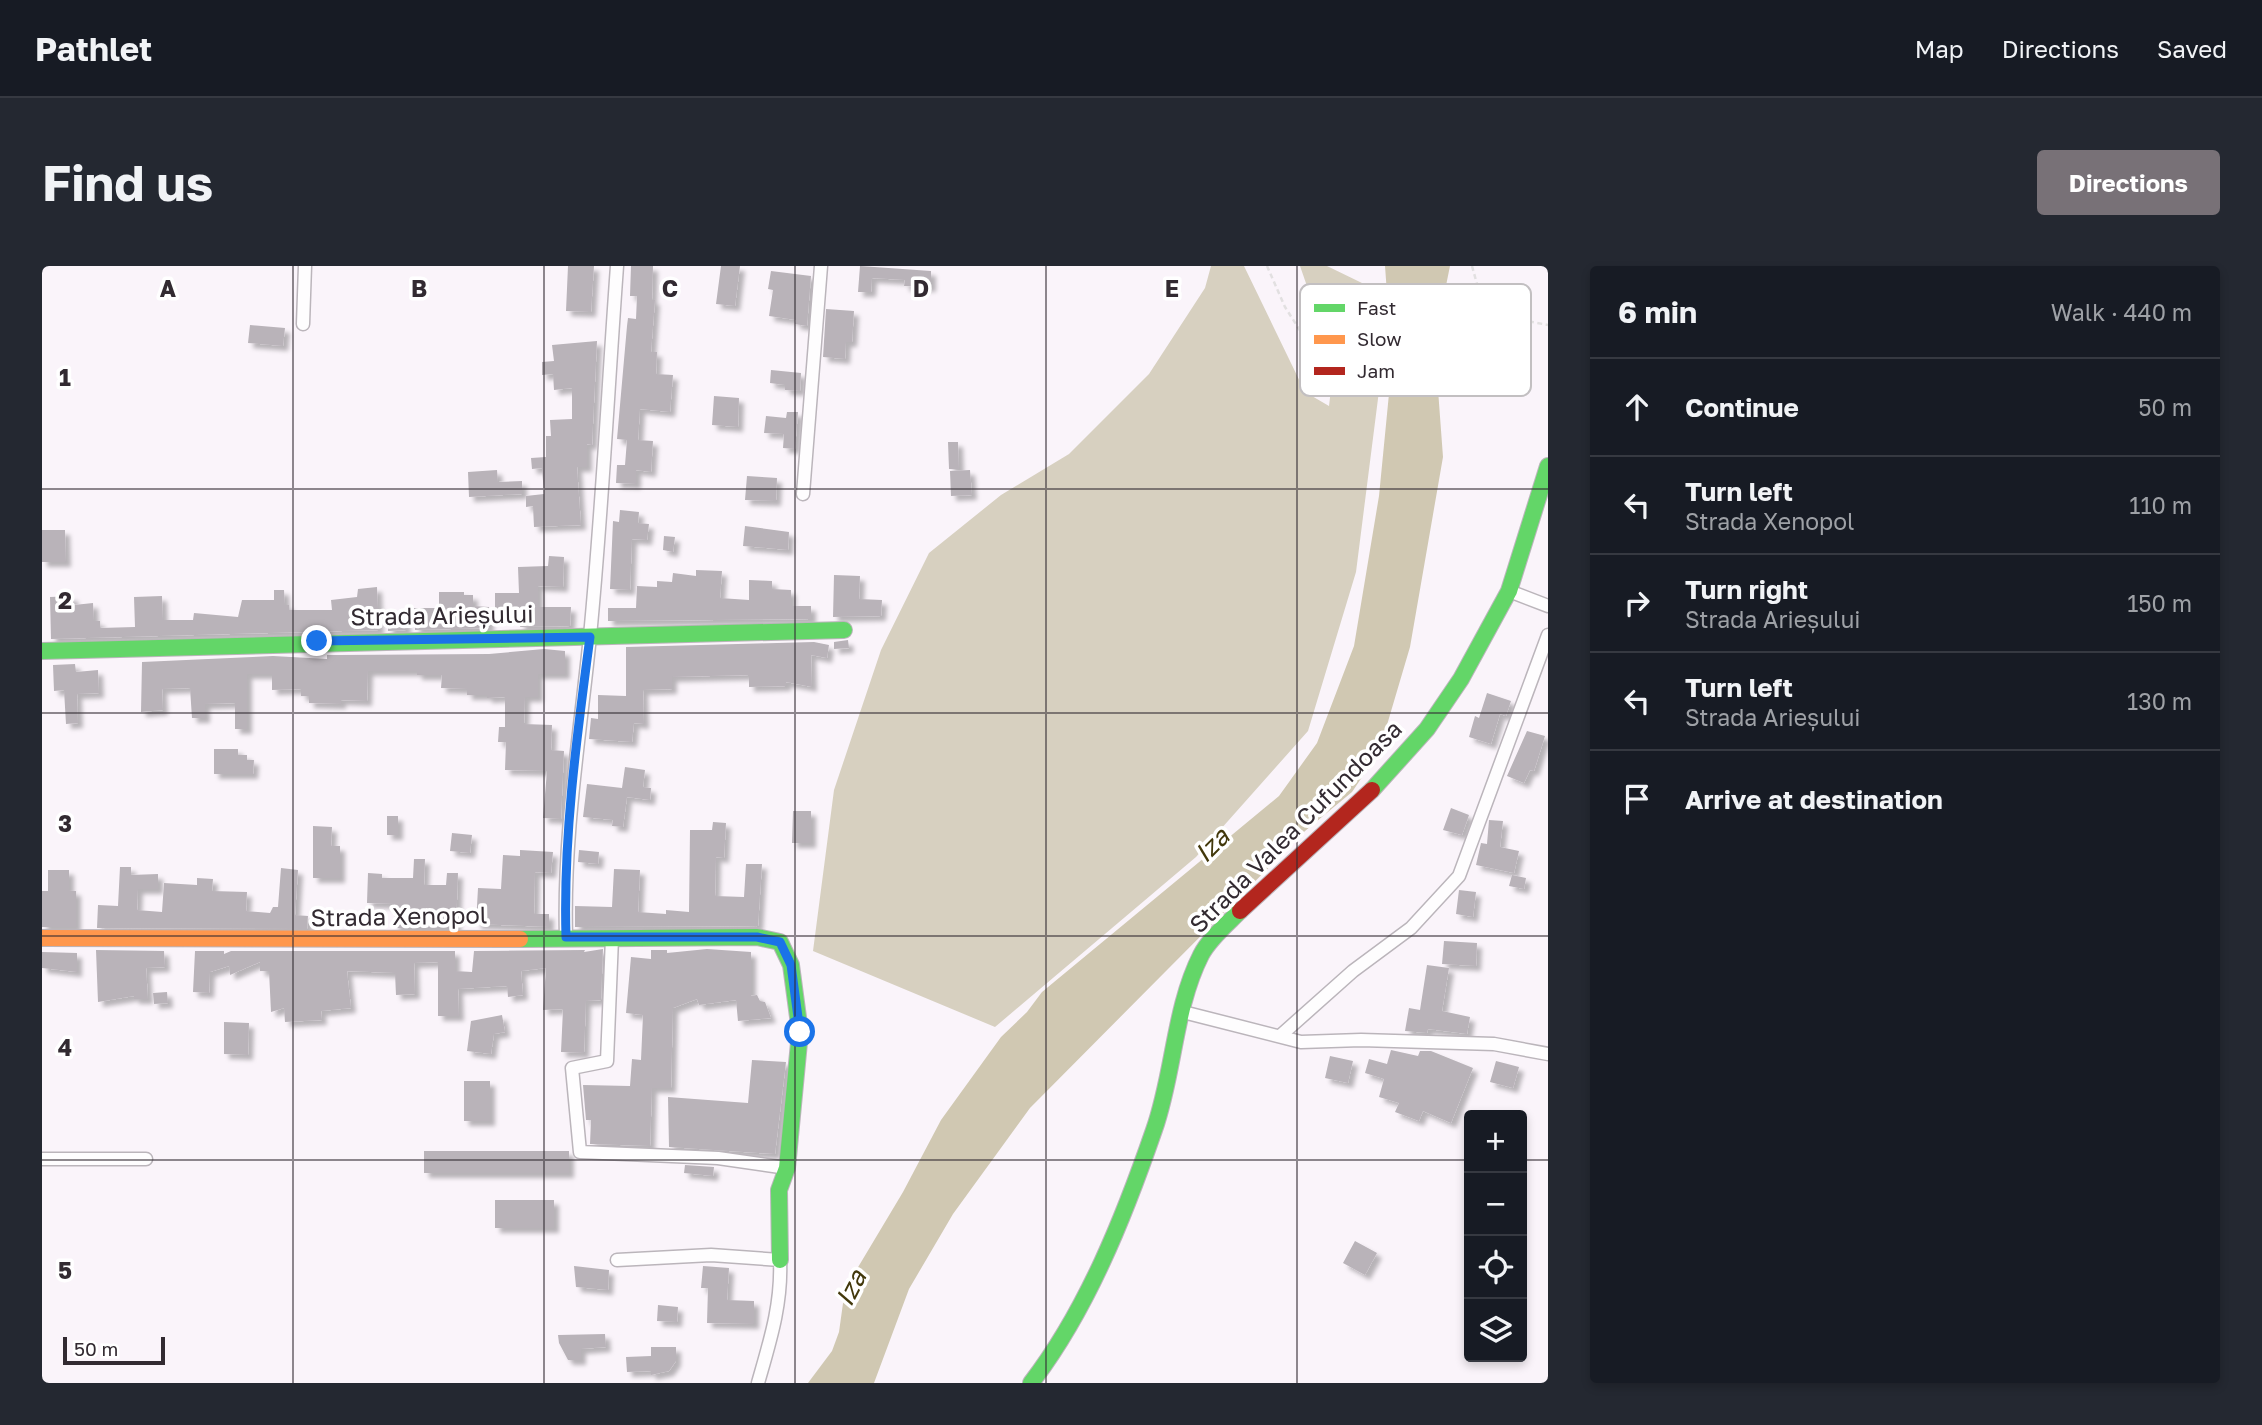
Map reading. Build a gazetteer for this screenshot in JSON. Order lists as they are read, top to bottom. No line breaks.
{"streets":{"street":["Strada Arieșului","Strada Valea Cufundoasa","Strada Xenopol"]},"water":["Iza"],"legend":["Fast","Slow","Jam"],"scale_bar":"50 m","page":{"header":"Pathlet","nav":["Map","Directions","Saved"],"buttons":"Directions","title":"Find us","heading":["6 min","Walk · 440 m"],"list":[["Continue","50 m"],["Turn left","Strada Xenopol","110 m"],["Turn right","Strada Arieșului","150 m"],["Turn left","Strada Arieșului","130 m"],"Arrive at destination"],"map_buttons":["+","−"],"scale":"50 m"},"grid":{"columns":["A","B","C","D","E"],"rows":["1","2","3","4","5"]}}
